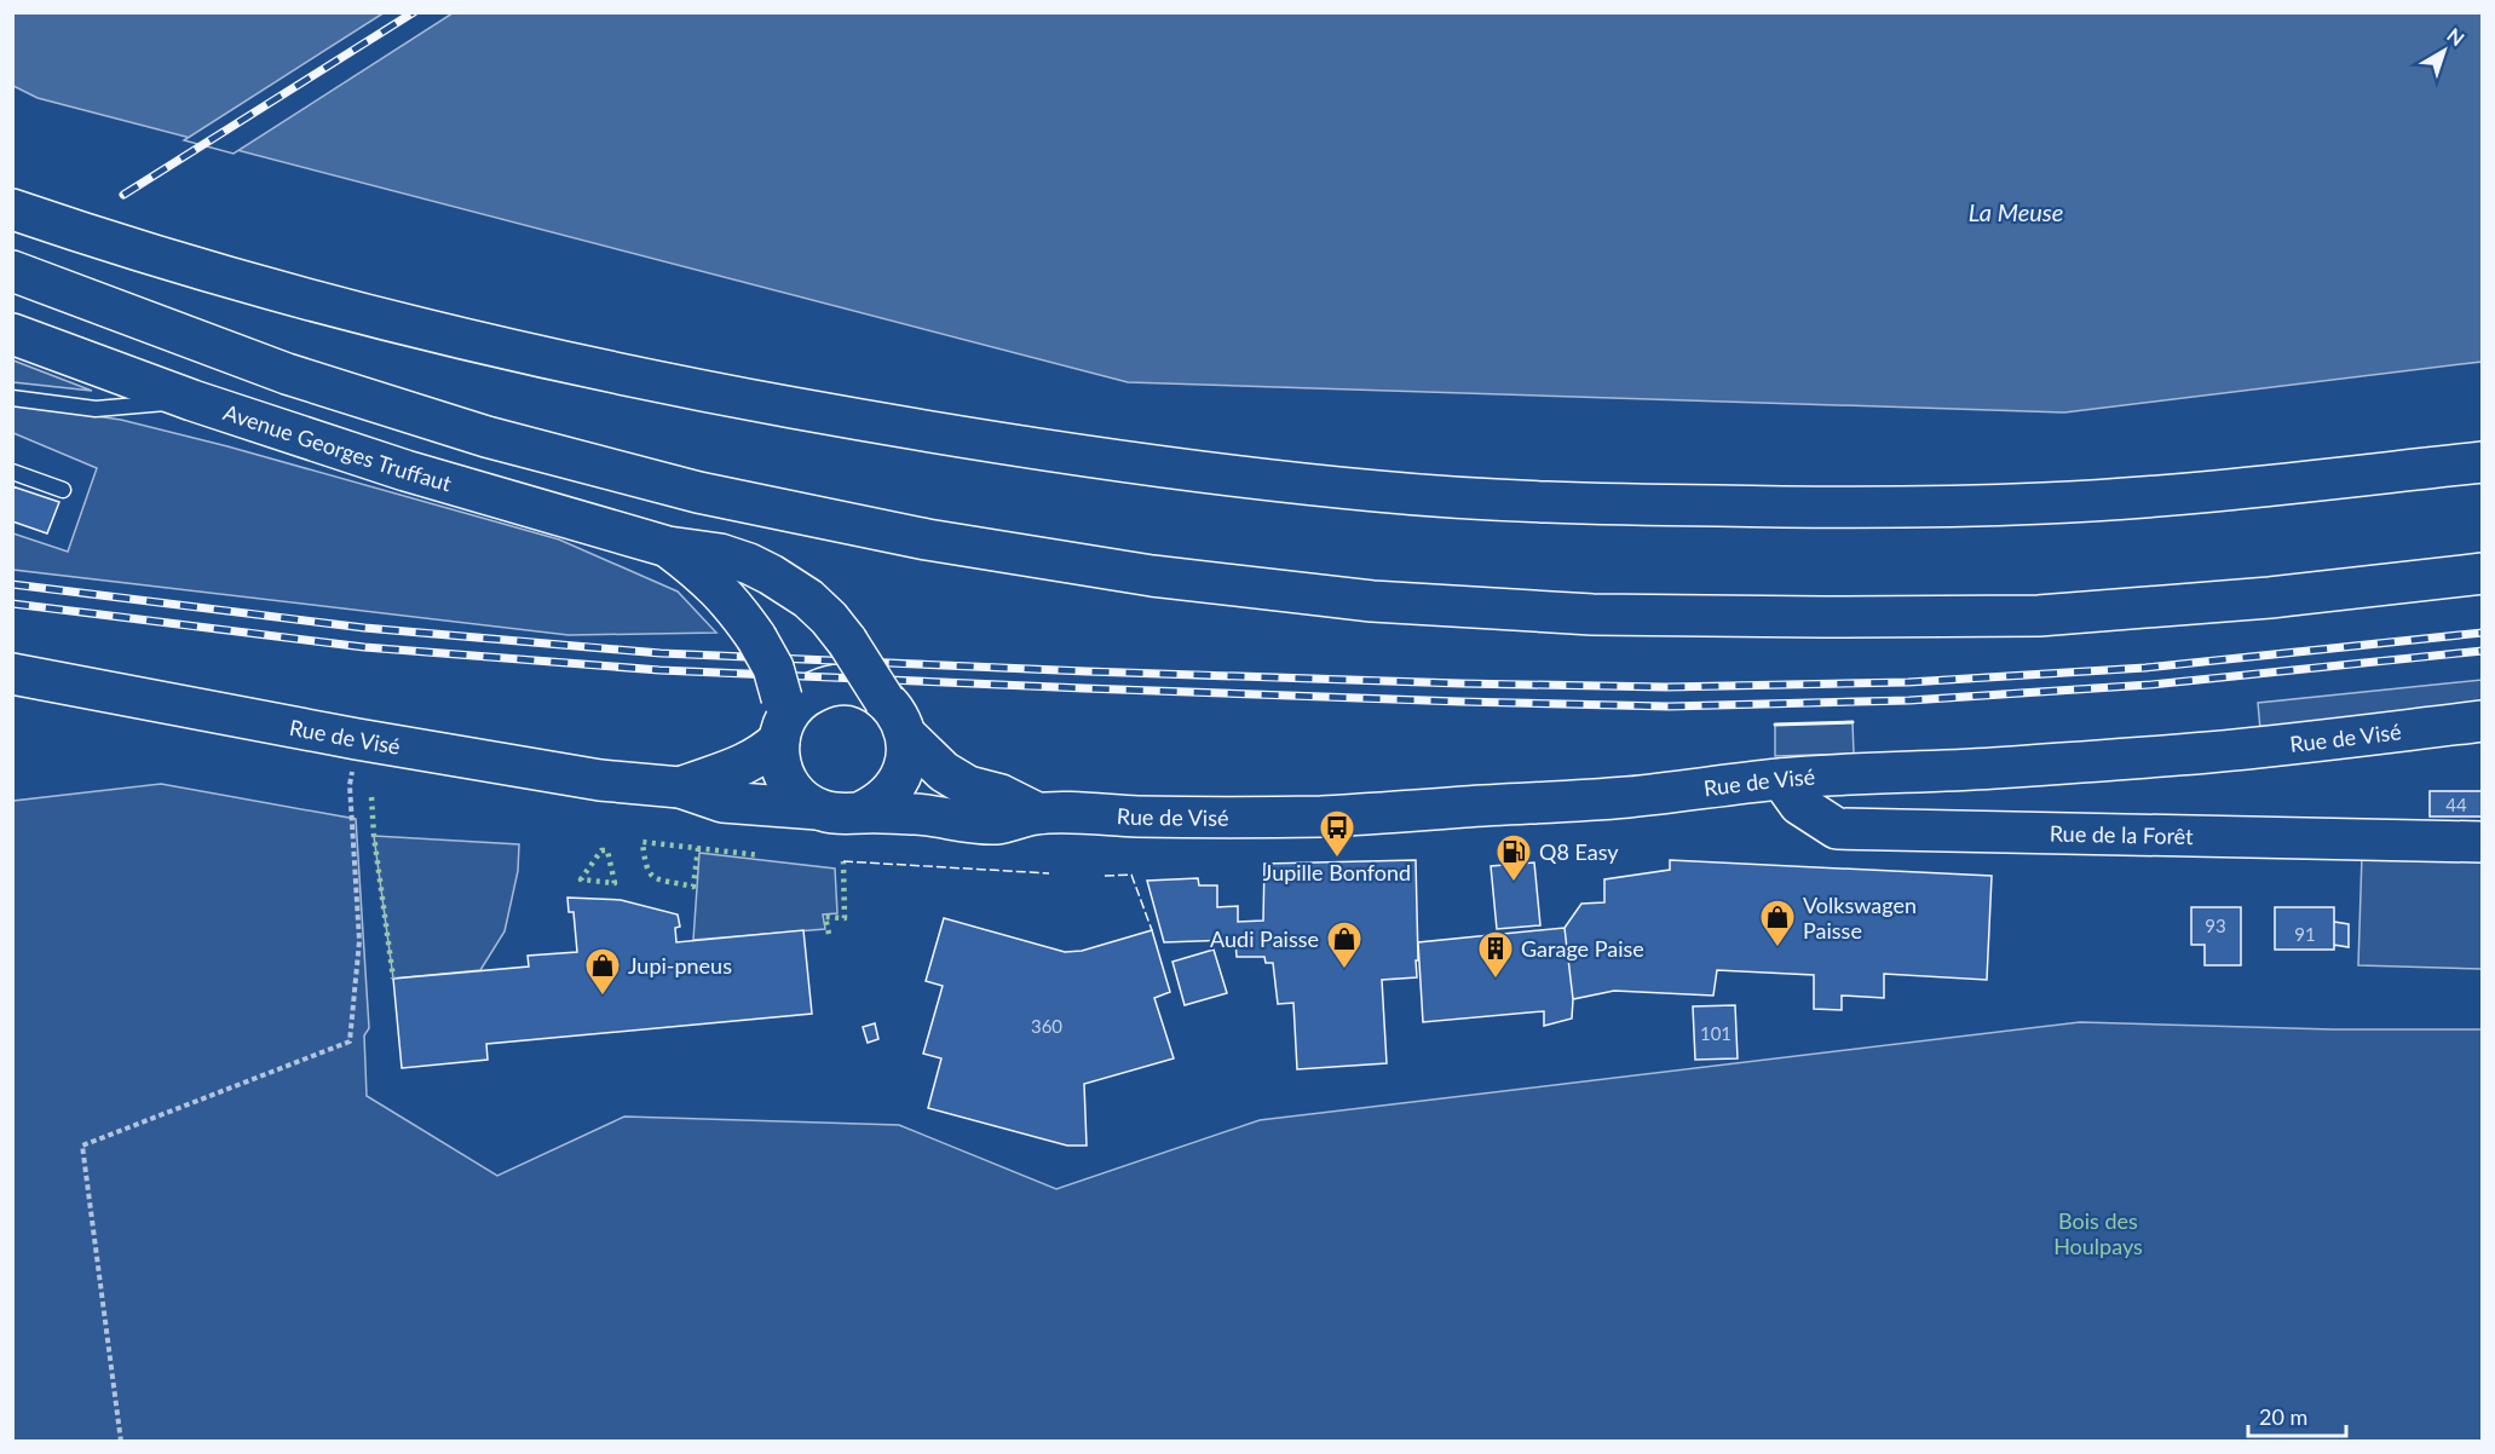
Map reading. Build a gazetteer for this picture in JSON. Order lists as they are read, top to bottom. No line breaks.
{"streets":{"main road":["Avenue Georges Truffaut","Rue de Visé","Rue de la Forêt"]},"crossings":[["Avenue Georges Truffaut","Rue de Visé"],["Rue de Visé","Rue de la Forêt"]],"water":["La Meuse"],"parks":["Bois des Houlpays"],"places":{"bus stop":["Jupille Bonfond"],"fuel station":["Q8 Easy"],"shop":["Volkswagen Paisse","Audi Paisse","Jupi-pneus"],"building":["Garage Paise"]},"house_numbers":["44","93","91","360","101"],"scale_bar":"20 m","north":"top right"}
